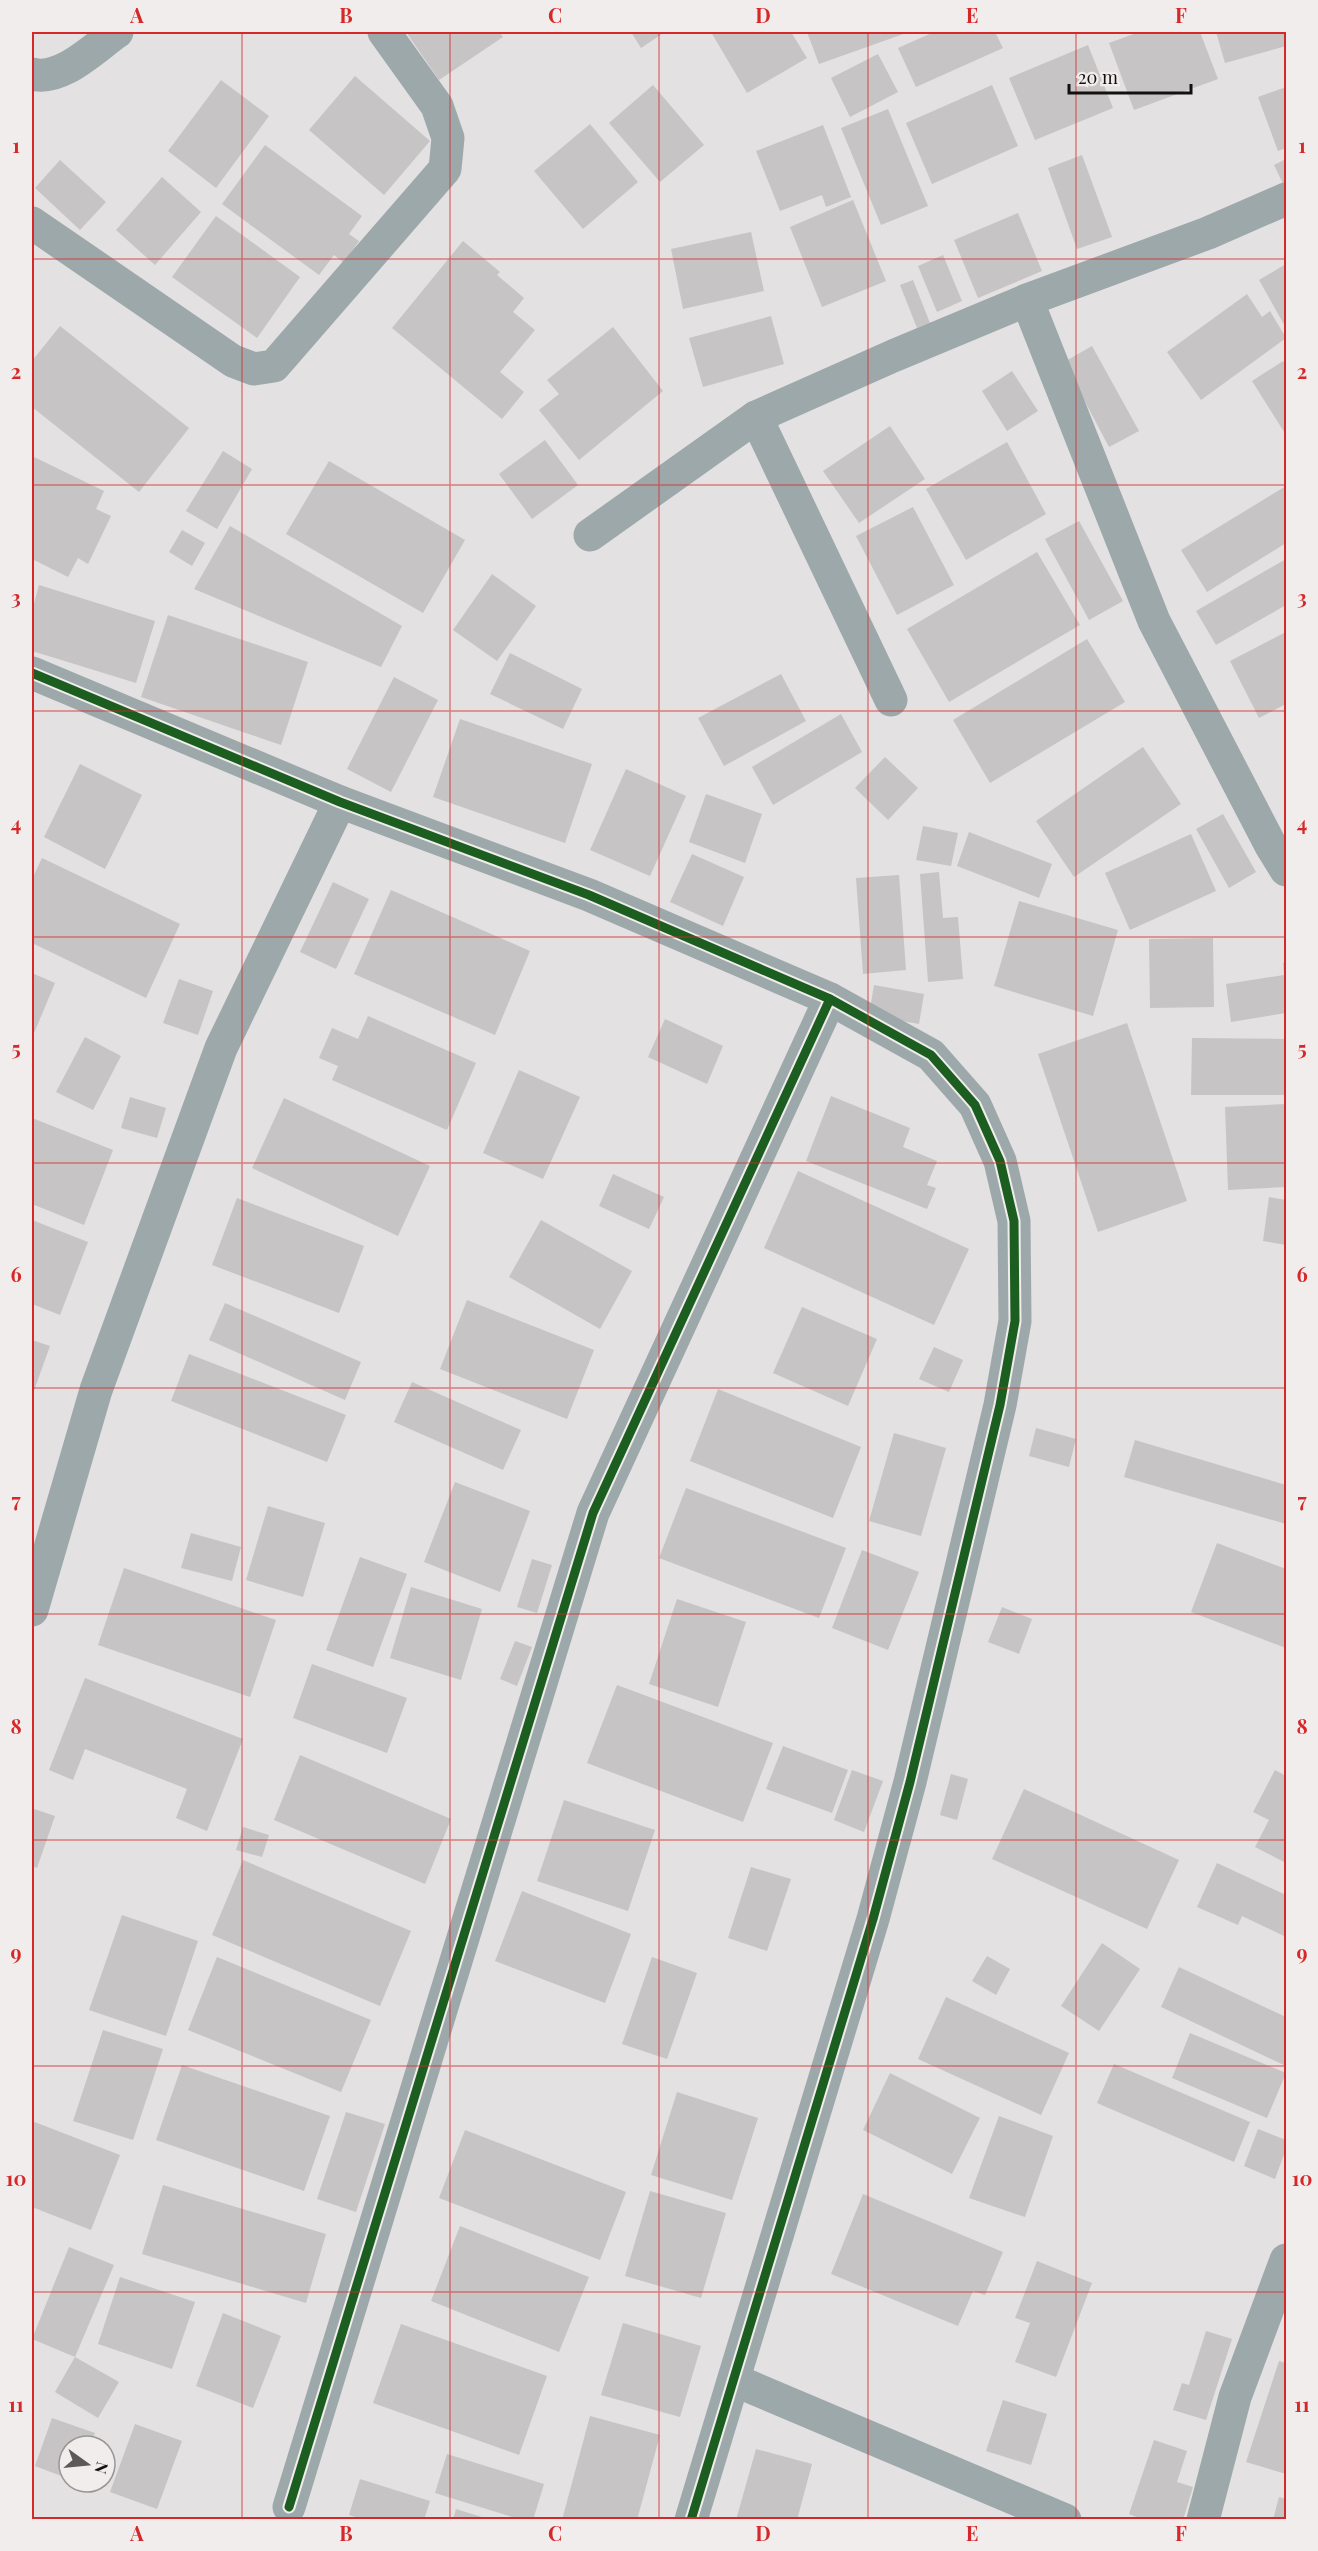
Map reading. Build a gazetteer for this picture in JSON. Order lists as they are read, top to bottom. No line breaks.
{"scale_bar":"20 m","north":"right","grid":{"columns":["A","B","C","D","E","F"],"rows":["1","2","3","4","5","6","7","8","9","10","11"]}}
